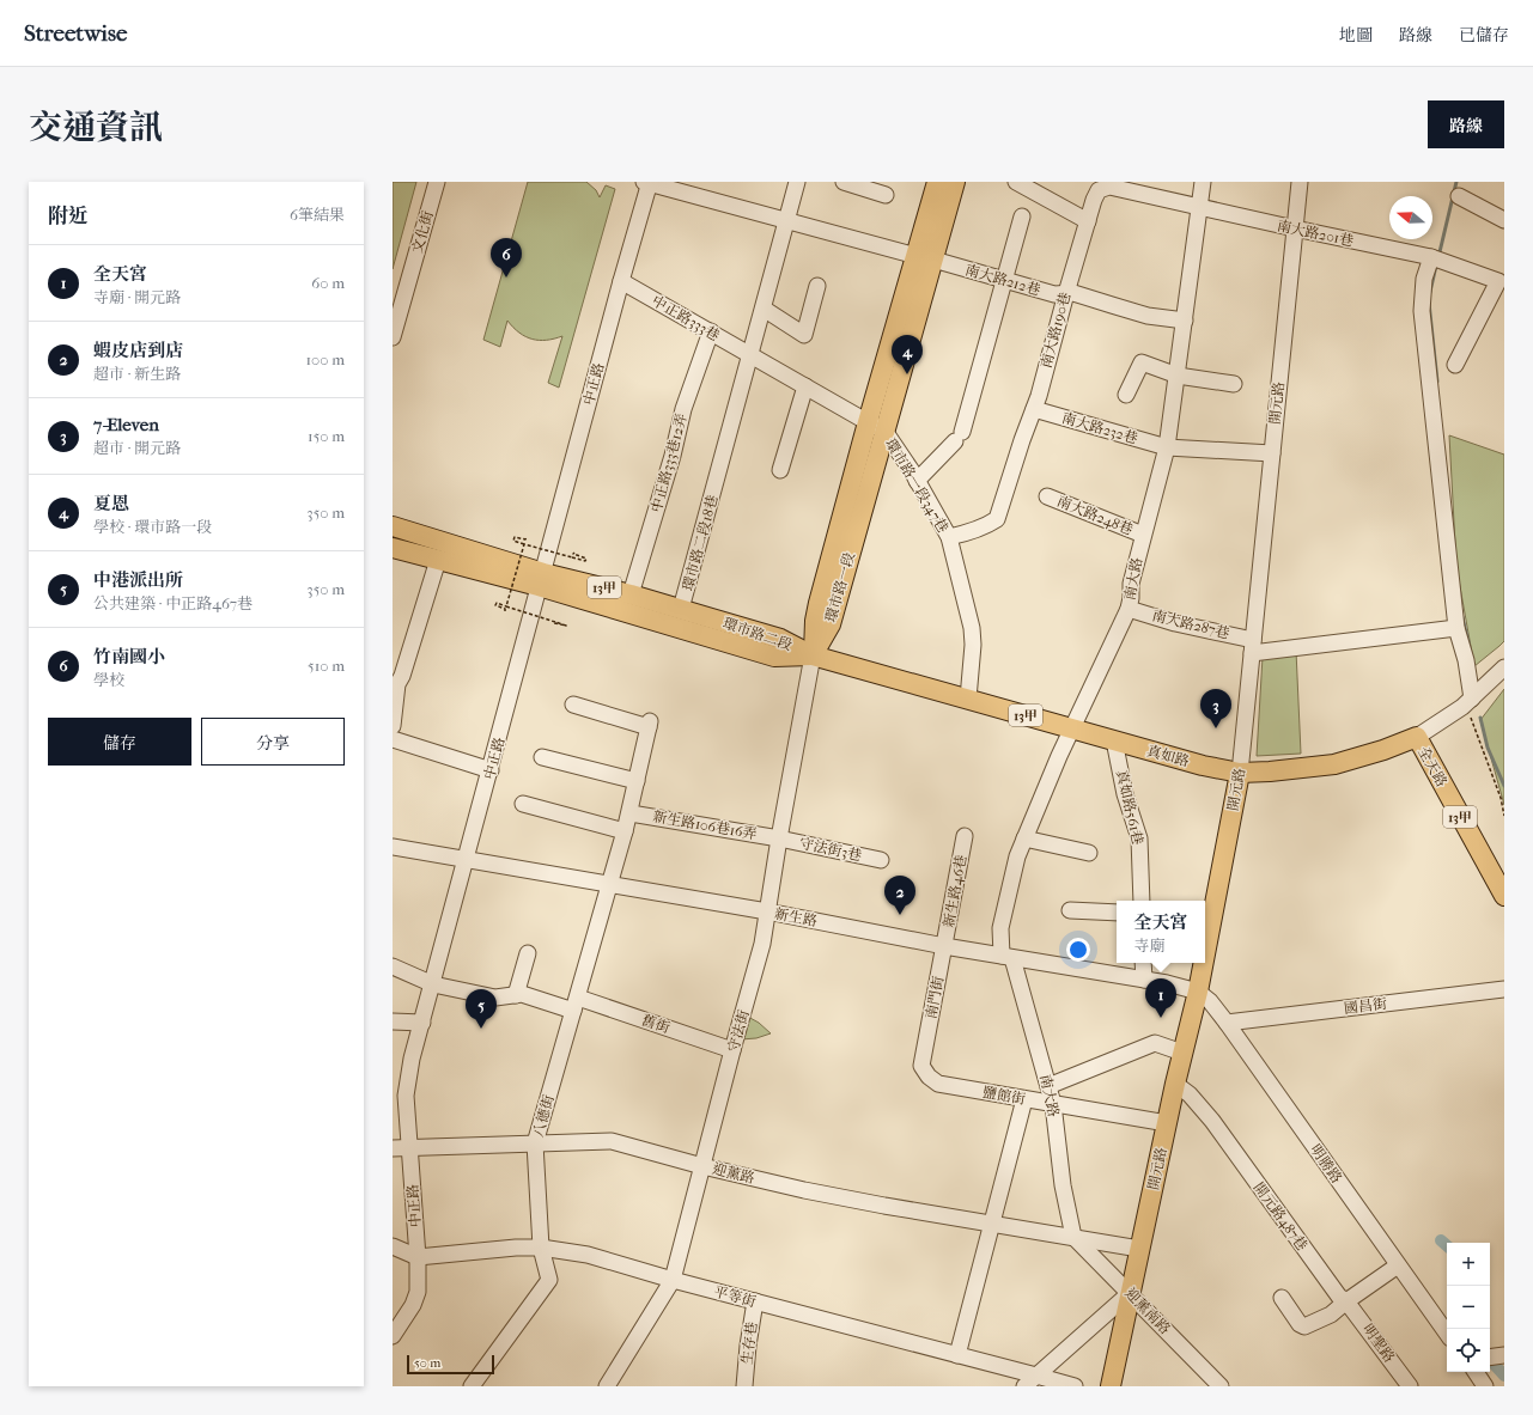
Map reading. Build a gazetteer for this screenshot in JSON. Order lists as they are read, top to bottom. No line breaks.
{"streets":{"main road":["開元路","13甲","環市路一段","環市路二段","真如路","全天路"],"street":["文化街","南大路201巷","南大路212巷","中正路333巷","南大路190巷","中正路","南大路232巷","中正路333巷12弄","環市路一段347巷","南大路248巷","環市路二段18巷","南大路","南大路287巷","真如路561巷","新生路106巷16弄","守法街3巷","新生路46巷","新生路","南門街","國昌街","舊街","守法街","鹽館街","八德街","明勝路","迎薰路","開元路487巷","平等街","迎薰南路","生存巷","明聖路"]},"crossings":[["南大路201巷","南大路190巷"],["南大路201巷","開元路"],["南大路201巷","南大路"],["南大路212巷","南大路190巷"],["南大路212巷","中正路"],["南大路212巷","環市路二段18巷"],["南大路212巷","南大路"],["南大路212巷","環市路一段"],["中正路333巷","中正路"],["中正路333巷","中正路333巷12弄"],["中正路333巷","環市路一段347巷"],["中正路333巷","環市路二段18巷"],["中正路333巷","環市路一段"],["南大路190巷","南大路232巷"],["南大路190巷","環市路一段347巷"],["南大路190巷","南大路"],["中正路","環市路二段"],["中正路","新生路"],["中正路","舊街"],["中正路","迎薰路"],["中正路","平等街"],["開元路","南大路232巷"],["開元路","南大路287巷"],["開元路","真如路"],["開元路","新生路"],["開元路","鹽館街"],["開元路","明勝路"],["開元路","迎薰路"],["開元路","開元路487巷"],["開元路","迎薰南路"],["南大路232巷","南大路"],["中正路333巷12弄","環市路二段"],["環市路一段347巷","環市路一段"],["環市路一段347巷","真如路"],["南大路248巷","南大路"],["環市路二段18巷","環市路二段"],["南大路","南大路287巷"],["南大路","真如路"],["南大路","新生路"],["南大路","鹽館街"],["南大路","迎薰路"],["南大路","迎薰南路"],["環市路一段","環市路二段"],["環市路一段","真如路"],["環市路一段","守法街"],["環市路二段","真如路"],["環市路二段","守法街"],["真如路","全天路"],["真如路","真如路561巷"],["真如路","守法街"],["新生路106巷16弄","守法街3巷"],["新生路106巷16弄","守法街"],["新生路106巷16弄","八德街"],["守法街3巷","守法街"],["新生路46巷","新生路"],["新生路46巷","南門街"],["新生路","南門街"],["新生路","守法街"],["新生路","八德街"],["新生路","明勝路"],["南門街","鹽館街"],["國昌街","明勝路"],["舊街","守法街"],["舊街","八德街"],["守法街","迎薰路"],["守法街","平等街"],["八德街","迎薰路"],["八德街","平等街"],["迎薰路","迎薰南路"],["開元路487巷","明聖路"],["平等街","生存巷"]],"scale_bar":"50 m","north":"left","page":{"header":"Streetwise","nav":["地圖","路線","已儲存"],"title":"交通資訊","buttons":["路線",["儲存","分享"]],"heading":["附近","6筆結果"],"pins":["6","4","3","2","1","5"],"list":[{"mark":"1","name":"全天宮","note":"寺廟 · 開元路","value":"60 m"},{"mark":"2","name":"蝦皮店到店","note":"超市 · 新生路","value":"100 m"},{"mark":"3","name":"7-Eleven","note":"超市 · 開元路","value":"150 m"},{"mark":"4","name":"夏恩","note":"學校 · 環市路一段","value":"350 m"},{"mark":"5","name":"中港派出所","note":"公共建築 · 中正路467巷","value":"350 m"},{"mark":"6","name":"竹南國小","note":"學校","value":"510 m"}],"popup":["全天宮","寺廟"],"map_buttons":["+","−"],"scale":"50 m"}}
